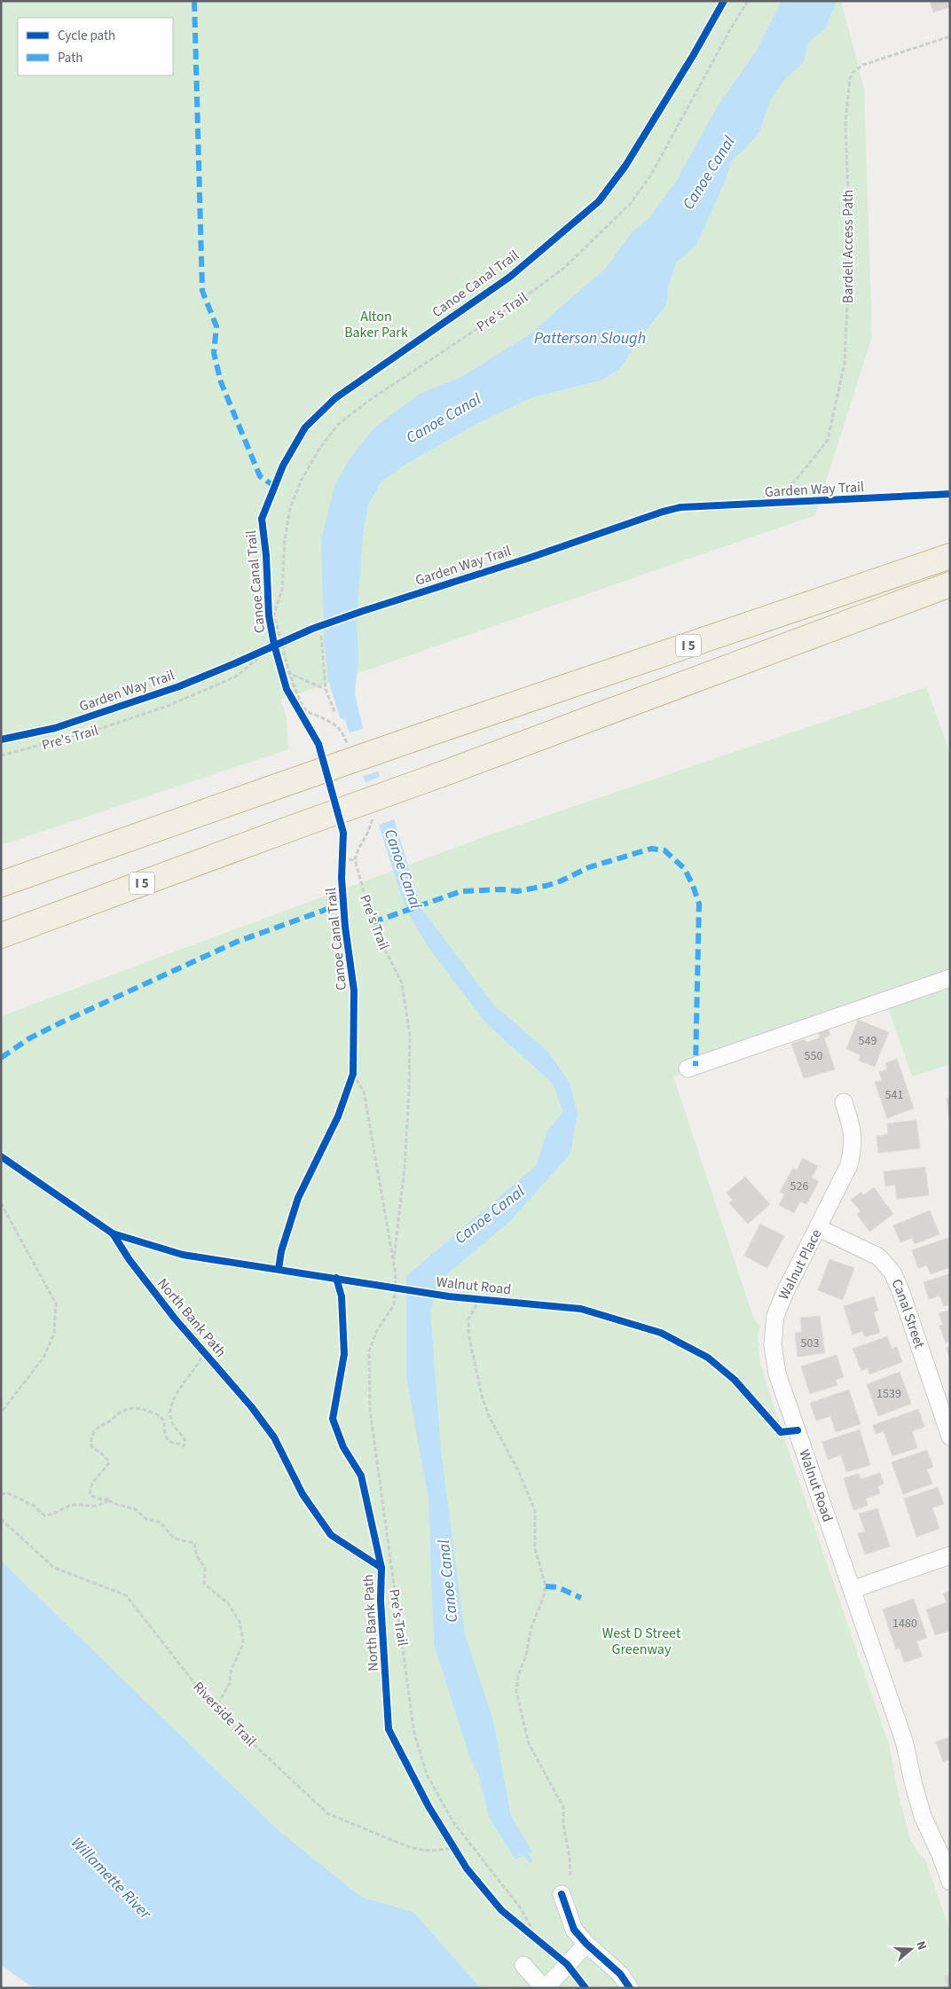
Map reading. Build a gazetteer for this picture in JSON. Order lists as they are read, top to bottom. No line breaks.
{"streets":{"highway":["I 5"],"street":["Walnut Place","Walnut Road","Canal Street"],"path":["Bardell Access Path","Riverside Trail"],"cycle path":["Canoe Canal Trail","Pre's Trail","Garden Way Trail","North Bank Path"]},"crossings":[["Bardell Access Path","Garden Way Trail"],["Canoe Canal Trail","Pre's Trail"],["Walnut Place","Walnut Road"],["Walnut Place","Canal Street"]],"water":["Canoe Canal","Patterson Slough","Willamette River"],"parks":["Alton Baker Park","West D Street Greenway"],"house_numbers":["549","550","541","526","503","1539","1480"],"legend":["Cycle path","Path"],"north":"right"}
